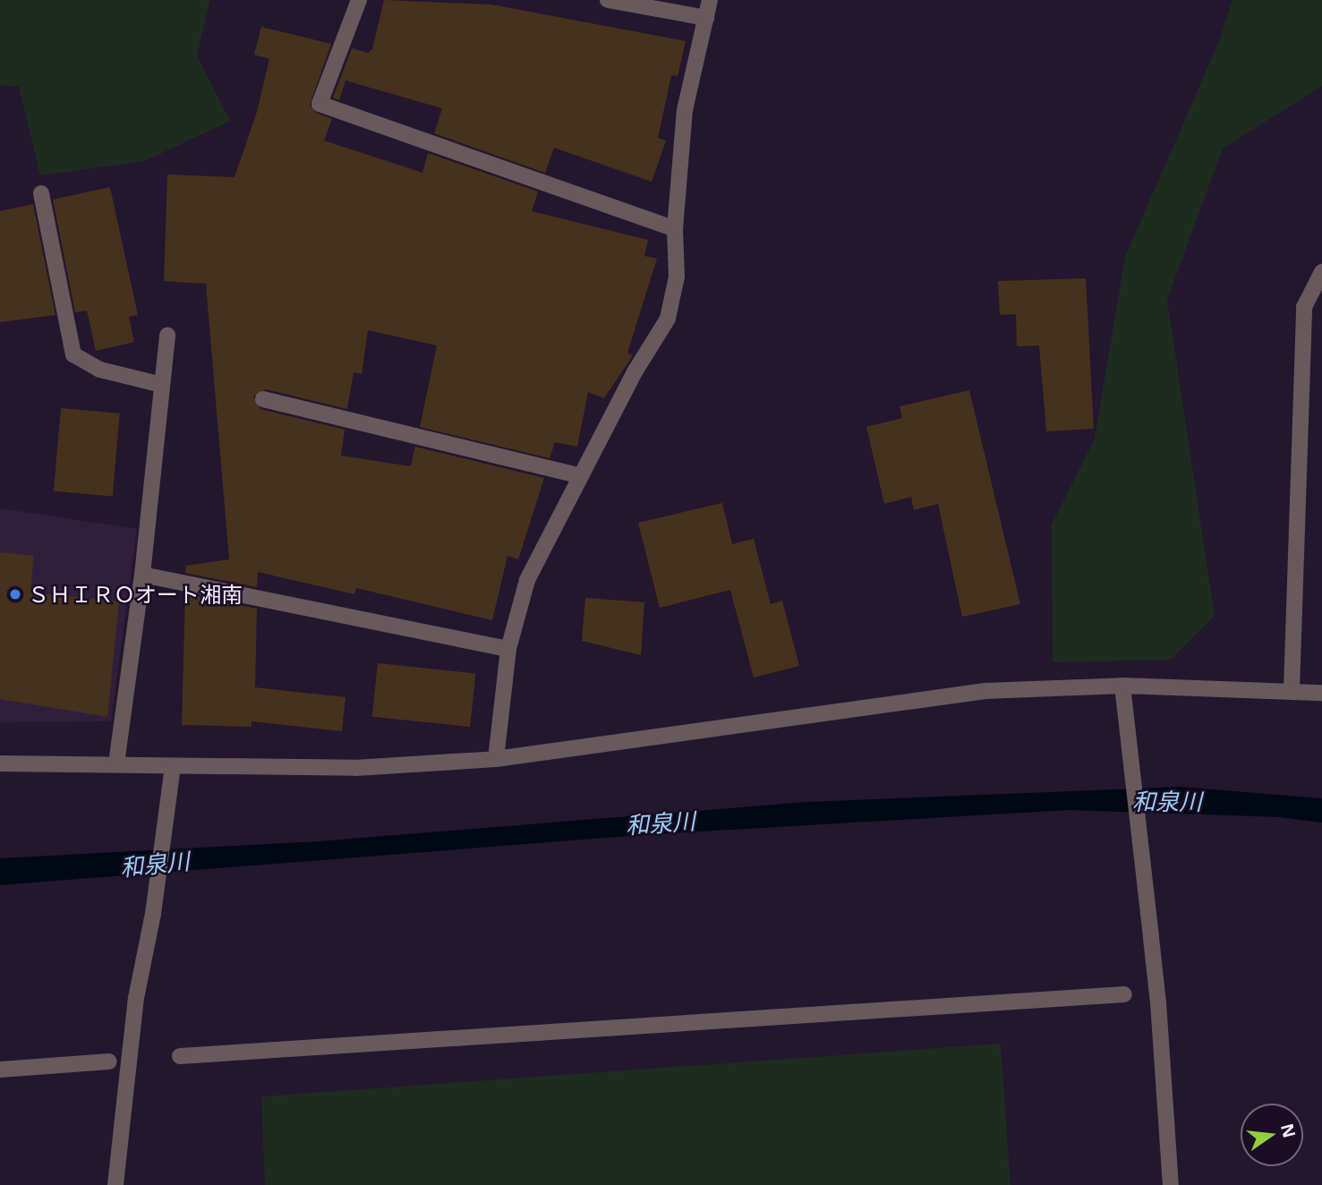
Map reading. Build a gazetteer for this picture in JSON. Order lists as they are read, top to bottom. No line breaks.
{"water":["和泉川"],"places":["ＳＨＩＲＯオート湘南"],"north":"right"}
